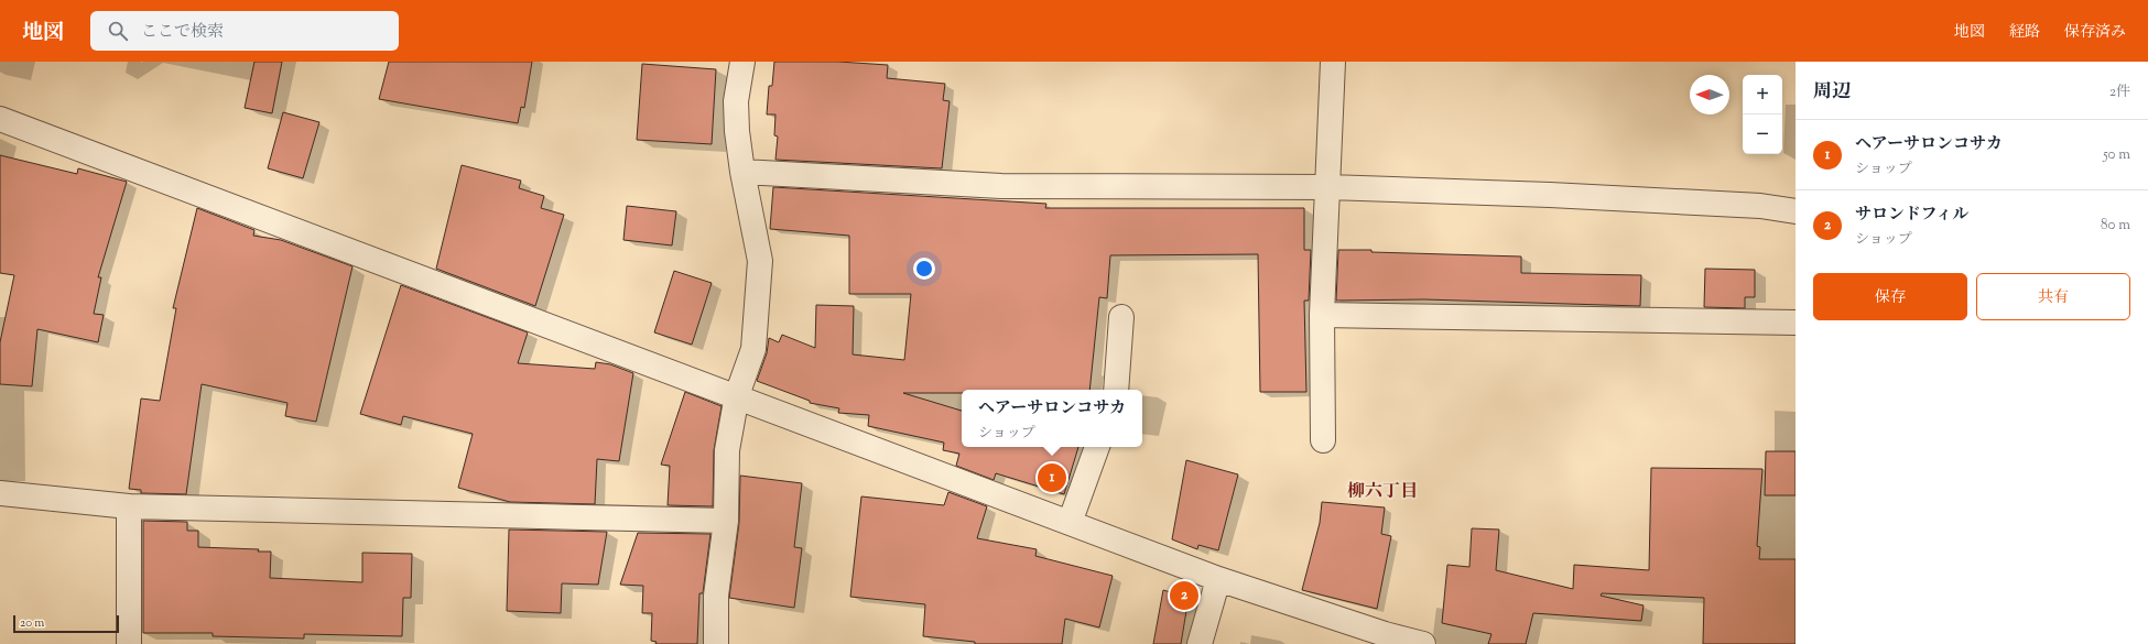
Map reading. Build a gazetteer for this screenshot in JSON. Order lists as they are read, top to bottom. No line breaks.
{"districts":["柳六丁目"],"scale_bar":"20 m","north":"left","page":{"header":"地図","search":"ここで検索","nav":["地図","経路","保存済み"],"heading":["周辺","2件"],"map_buttons":["+","−"],"list":[{"mark":"1","name":"ヘアーサロンコサカ","note":"ショップ","value":"50 m"},{"mark":"2","name":"サロンドフィル","note":"ショップ","value":"80 m"}],"buttons":["保存","共有"],"popup":["ヘアーサロンコサカ","ショップ"],"pins":["1","2"],"scale":"20 m"}}
